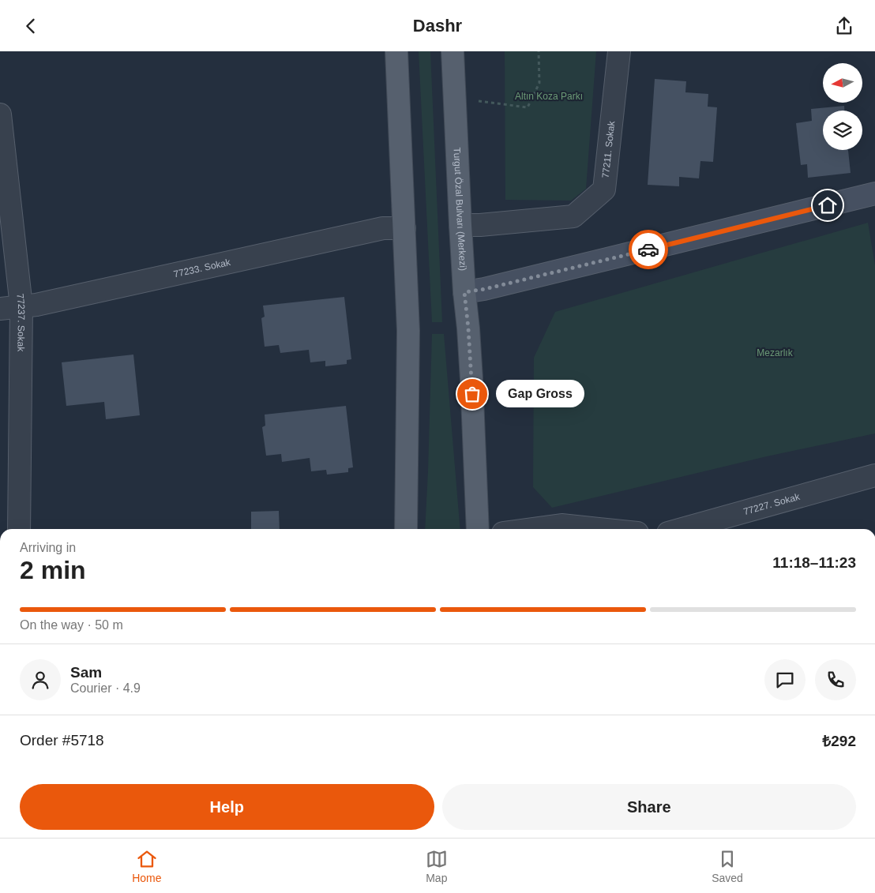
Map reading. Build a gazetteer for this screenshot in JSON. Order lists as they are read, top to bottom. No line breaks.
{"streets":{"main road":["Turgut Özal Bulvarı (Merkezi)"],"street":["77211. Sokak","77233. Sokak","77237. Sokak","77227. Sokak"]},"crossings":[["77211. Sokak","Turgut Özal Bulvarı (Merkezi)"],["77233. Sokak","77237. Sokak"]],"parks":["Altın Koza Parkı","Mezarlık"],"places":["Gap Gross"],"north":"left","page":{"header":"Dashr","bubble":"Gap Gross","heading":["2 min","Arriving in","11:18–11:23"],"panel":["Sam","Courier · 4.9","Order #5718","₺292"],"bar":"On the way · 50 m","buttons":["Help","Share"],"tabs":["Home","Map","Saved"]}}
